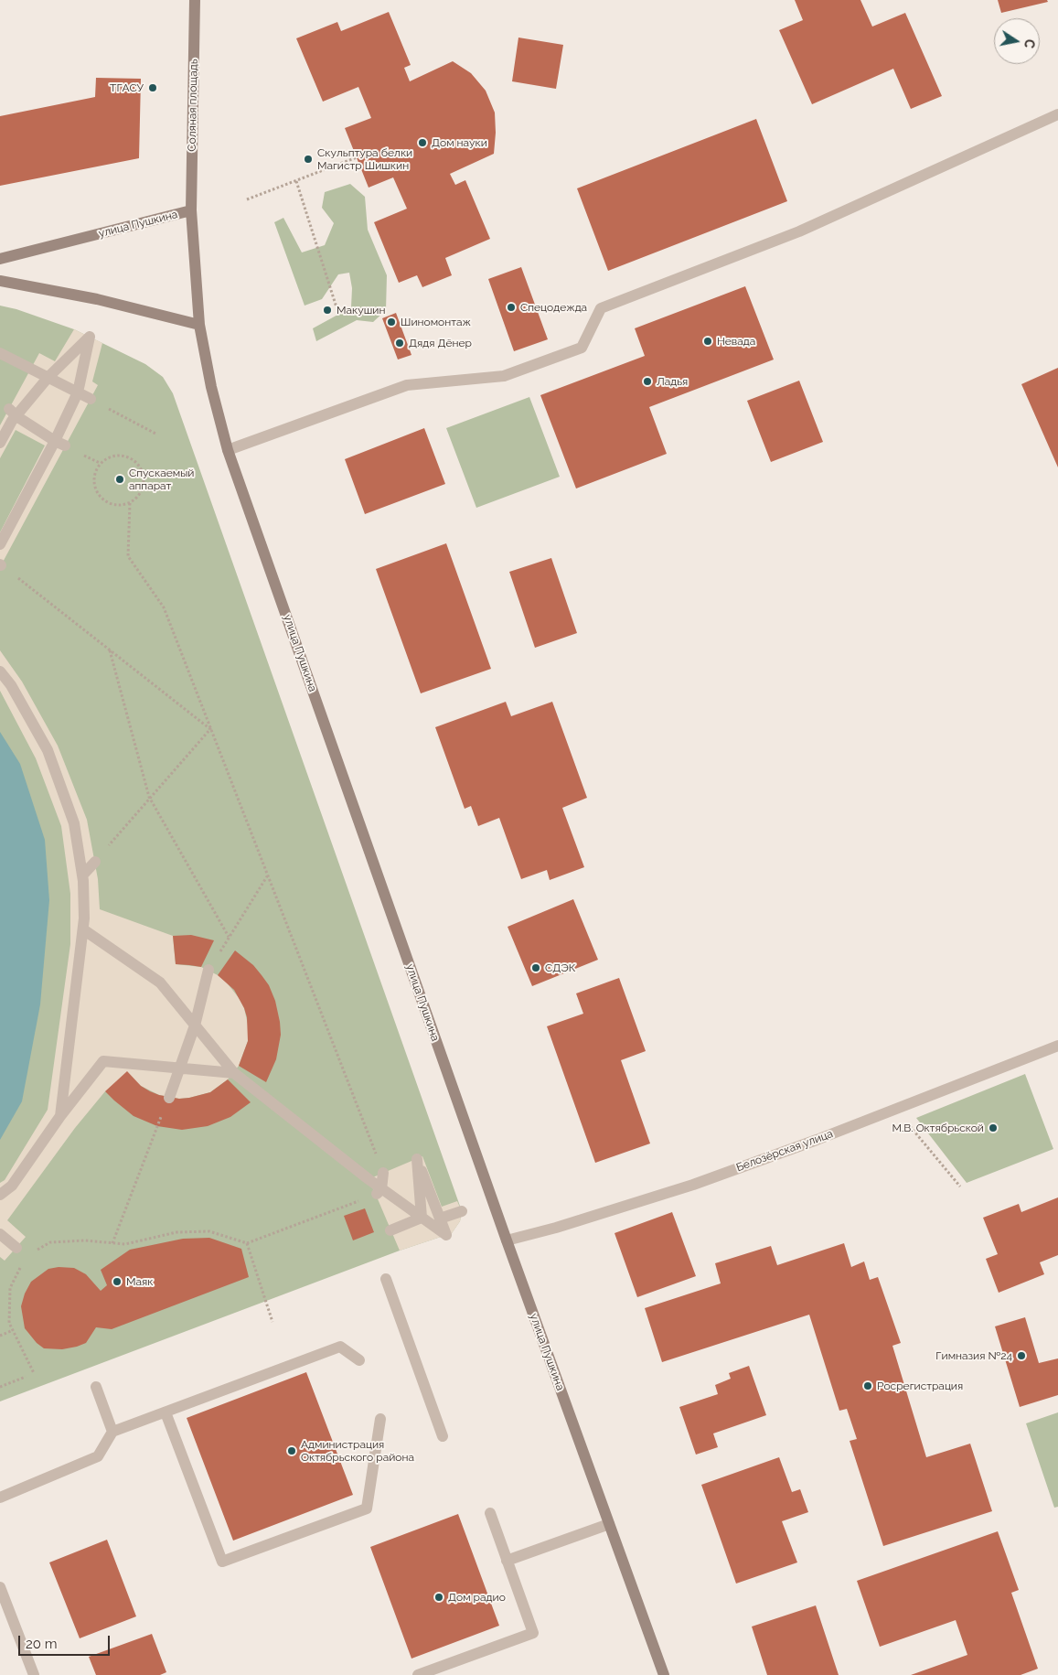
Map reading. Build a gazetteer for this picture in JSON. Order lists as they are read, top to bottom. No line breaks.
{"streets":{"main road":["Соляная площадь","улица Пушкина"],"street":["Белозёрская улица"]},"crossings":[["Соляная площадь","улица Пушкина"],["улица Пушкина","Белозёрская улица"]],"places":["ТГАСУ","Дом науки","Скульптура белки Магистр Шишкин","Спецодежда","Макушин","Шиномонтаж","Невада","Дядя Дёнер","Ладья","Спускаемый аппарат","СДЭК","М.В. Октябрьской","Маяк","Гимназия №24","Росрегистрация","Администрация Октябрьского района","Дом радио"],"scale_bar":"20 m","north":"right"}
